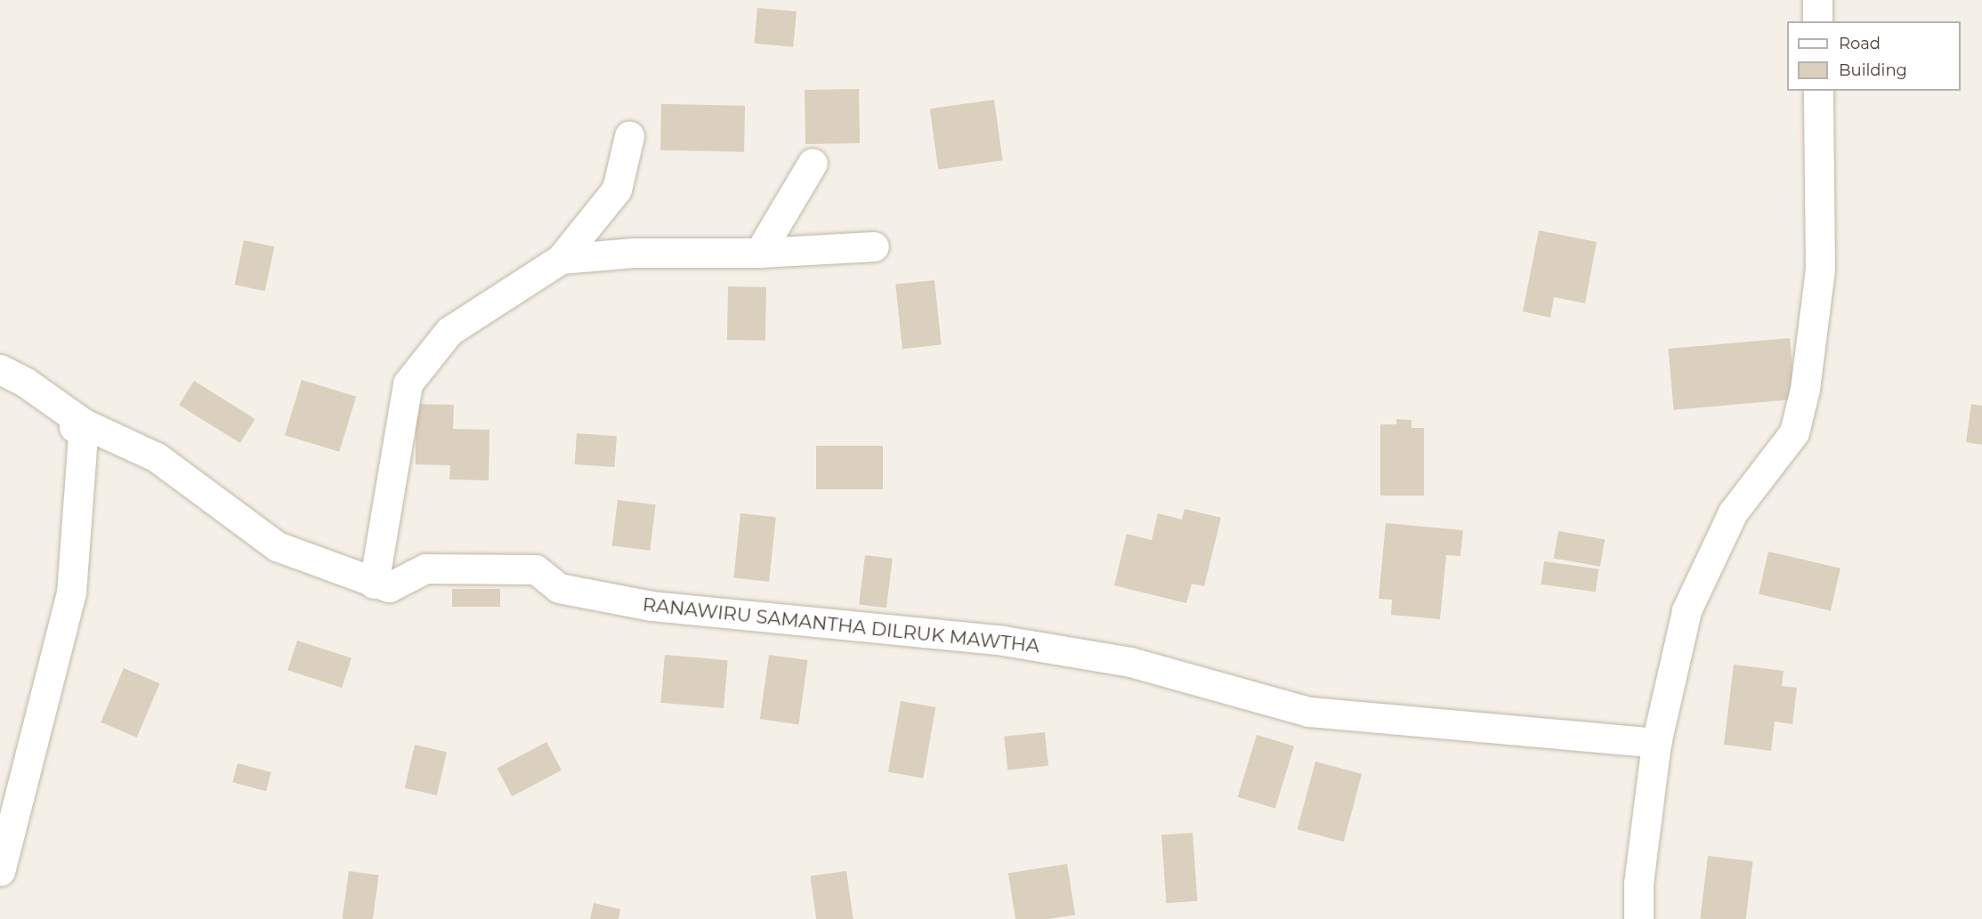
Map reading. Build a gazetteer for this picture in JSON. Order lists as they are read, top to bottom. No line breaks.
{"streets":{"street":["RANAWIRU SAMANTHA DILRUK MAWTHA"]},"legend":["Road","Building"]}
